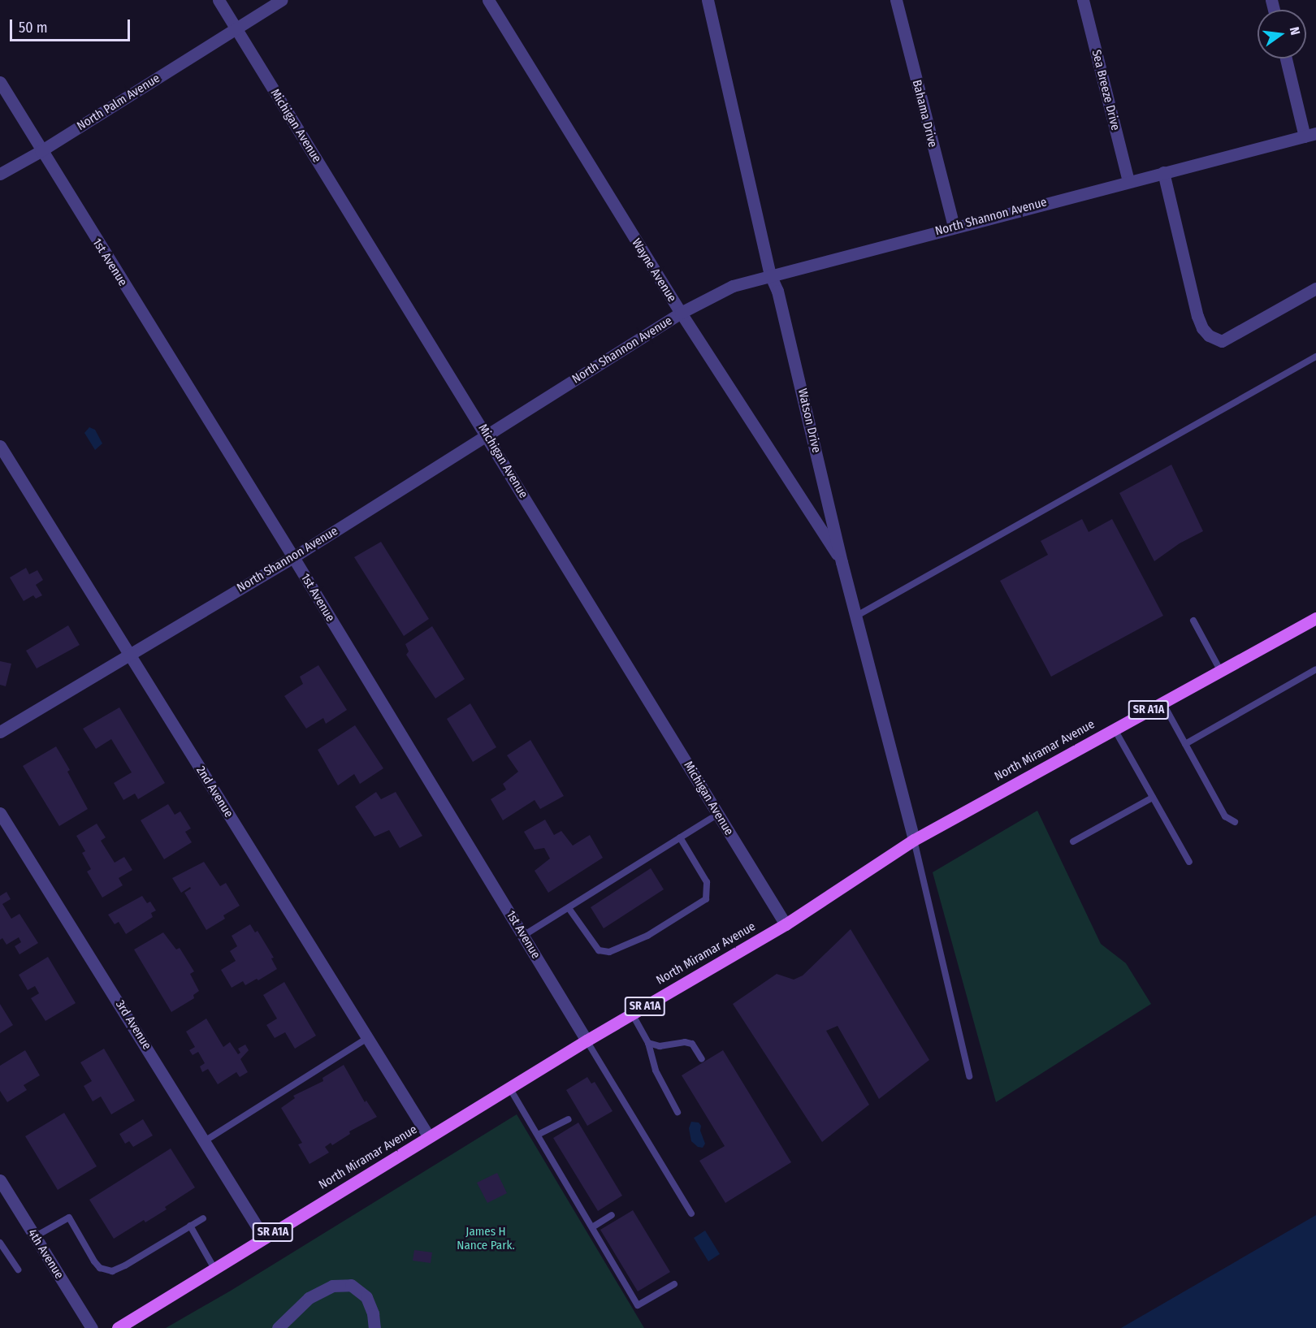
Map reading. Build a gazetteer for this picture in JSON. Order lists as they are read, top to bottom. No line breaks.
{"streets":{"main road":["SR A1A","North Miramar Avenue"],"street":["Sea Breeze Drive","North Palm Avenue","Bahama Drive","Michigan Avenue","North Shannon Avenue","1st Avenue","Wayne Avenue","Watson Drive","2nd Avenue","3rd Avenue","4th Avenue"]},"crossings":[["Sea Breeze Drive","North Shannon Avenue"],["North Palm Avenue","Michigan Avenue"],["North Palm Avenue","1st Avenue"],["Bahama Drive","North Shannon Avenue"],["Michigan Avenue","North Shannon Avenue"],["Michigan Avenue","North Miramar Avenue"],["North Shannon Avenue","1st Avenue"],["North Shannon Avenue","Wayne Avenue"],["North Shannon Avenue","Watson Drive"],["North Shannon Avenue","2nd Avenue"],["1st Avenue","North Miramar Avenue"],["Wayne Avenue","Watson Drive"],["Watson Drive","North Miramar Avenue"],["North Miramar Avenue","2nd Avenue"],["North Miramar Avenue","3rd Avenue"]],"parks":["James H Nance Park."],"scale_bar":"50 m","north":"right"}
